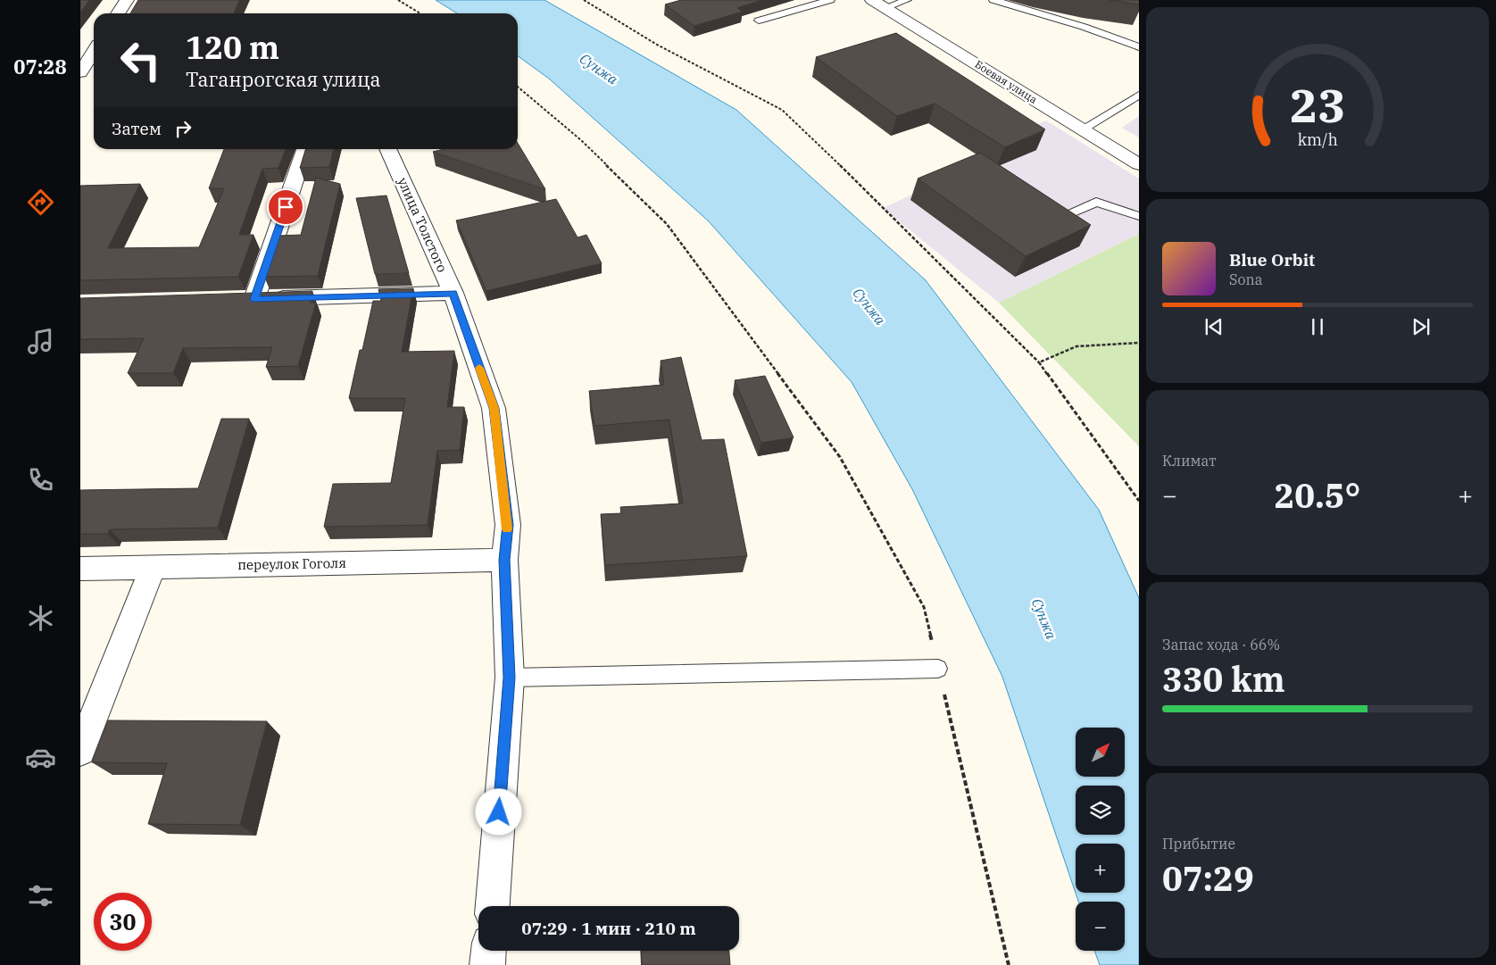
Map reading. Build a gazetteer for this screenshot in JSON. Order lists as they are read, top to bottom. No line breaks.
{"streets":{"street":["Боевая улица","улица Толстого","переулок Гоголя"]},"crossings":[["улица Толстого","переулок Гоголя"]],"water":["Сунжа"],"north":"top right","page":{"tabs":"07:28","turn":["120 m","Таганрогская улица"],"then":"Затем","song":["Blue Orbit","Sona"],"tile":["Климат",["Запас хода · 66%","330 km"],["Прибытие","07:29"]],"heat":["−","20.5°","+"],"map_buttons":["+","−"],"limit":"30","trip":"07:29 · 1 мин · 210 m","gauge":["23","km/h"]}}
